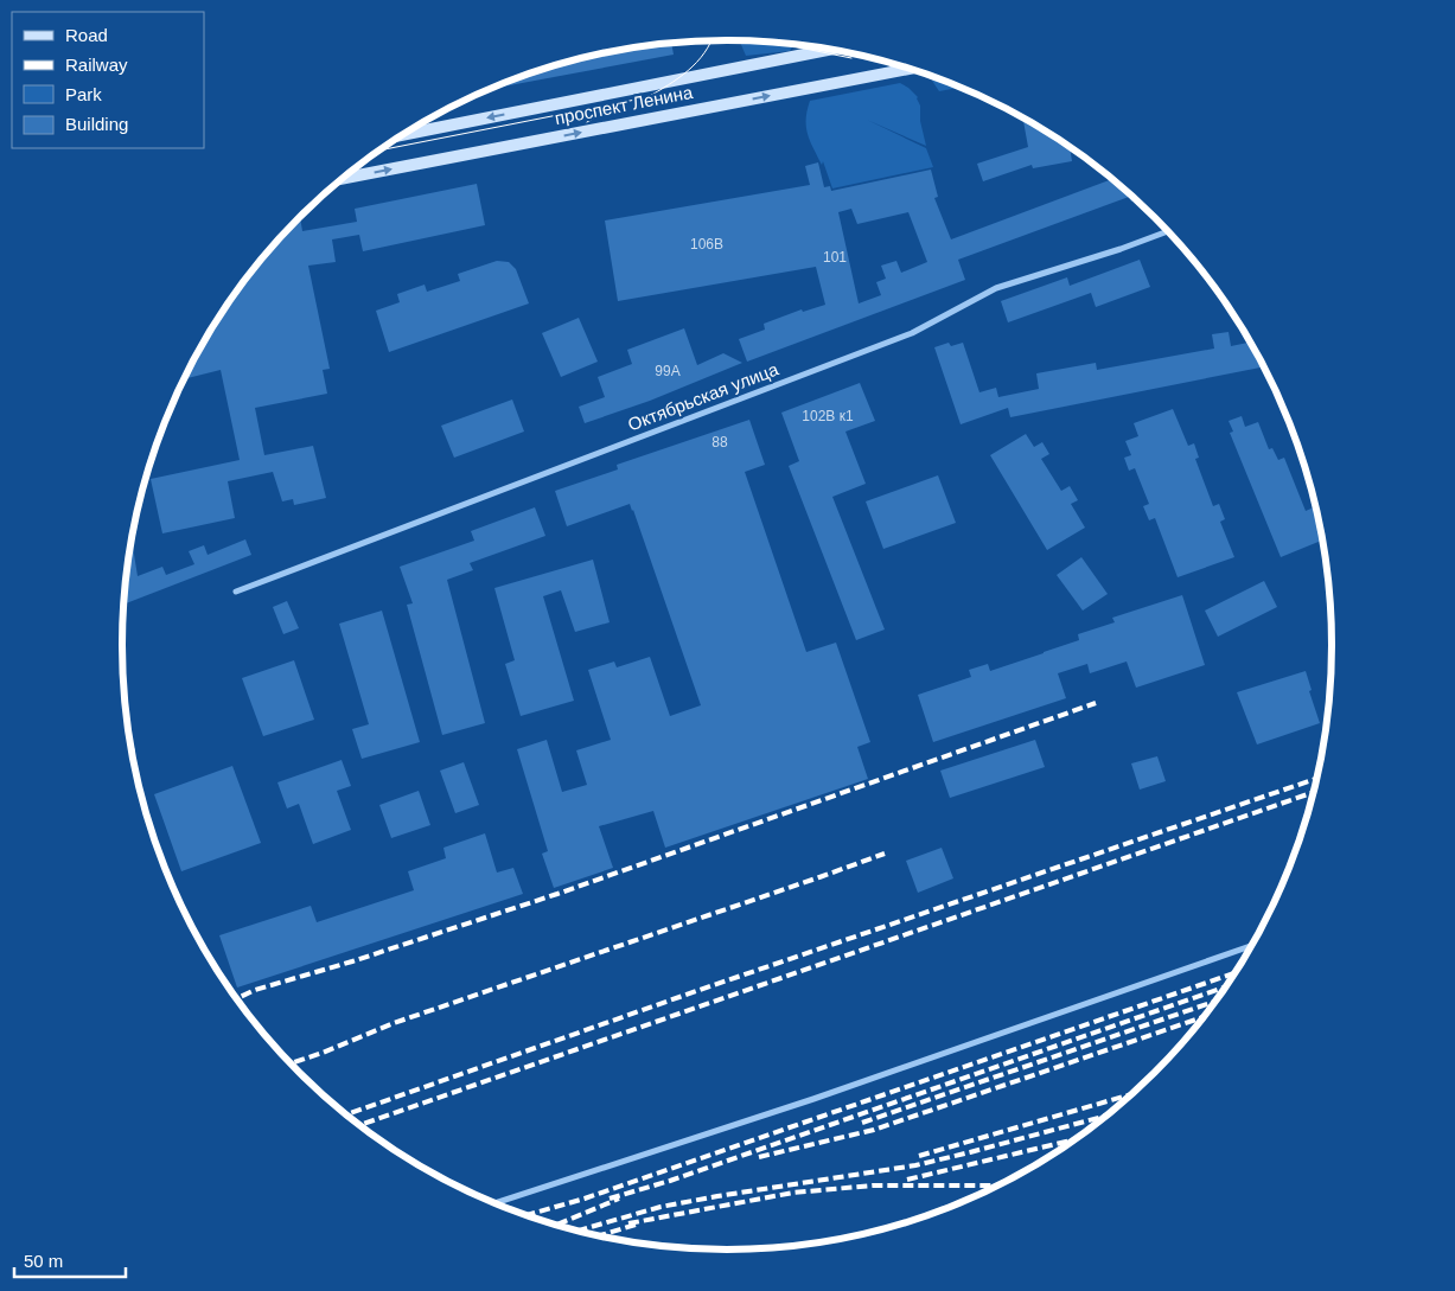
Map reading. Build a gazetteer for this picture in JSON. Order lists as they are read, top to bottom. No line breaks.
{"streets":{"main road":["проспект Ленина"],"street":["Октябрьская улица"]},"house_numbers":["106В","101","99А","102В к1","88"],"legend":["Road","Railway","Park","Building"],"scale_bar":"50 m"}
